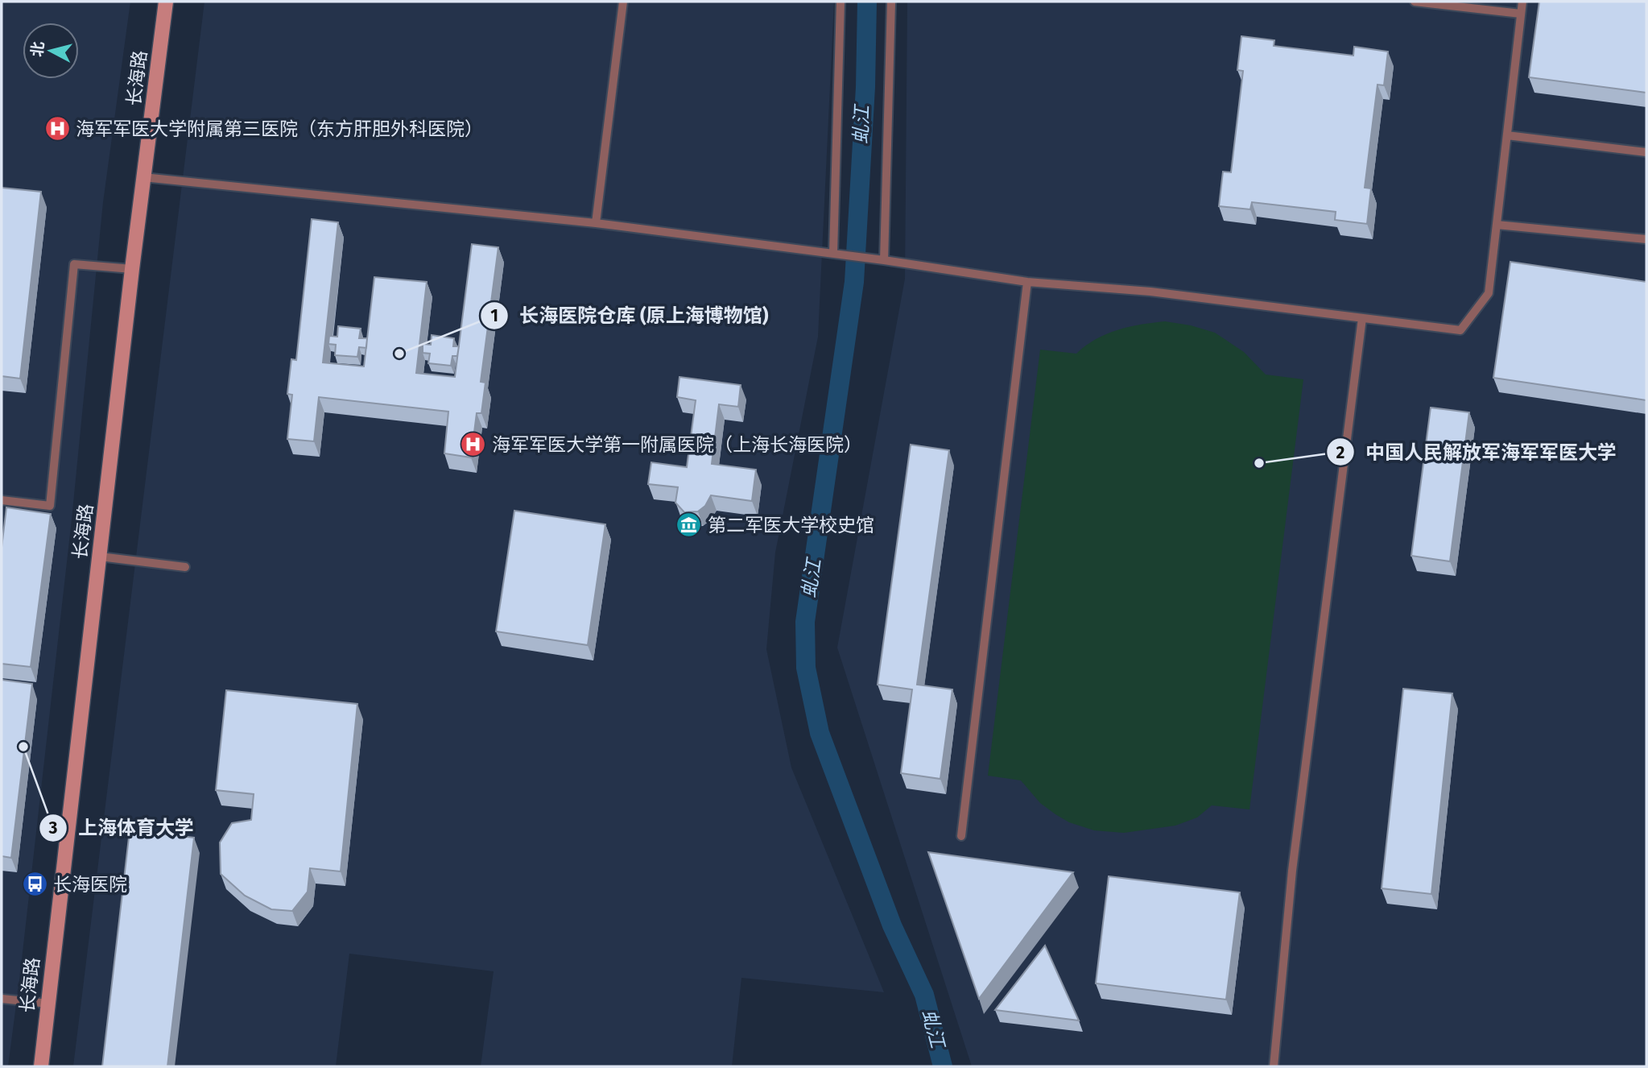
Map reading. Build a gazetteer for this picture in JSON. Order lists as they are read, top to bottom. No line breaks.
{"streets":{"street":["长海路"]},"water":["虬江"],"places":{"hospital":["海军军医大学附属第三医院（东方肝胆外科医院）","海军军医大学第一附属医院（上海长海医院）"],"other":["长海医院仓库 (原上海博物馆)","中国人民解放军海军军医大学","上海体育大学"],"museum":["第二军医大学校史馆"],"bus stop":["长海医院"]},"north":"left"}
